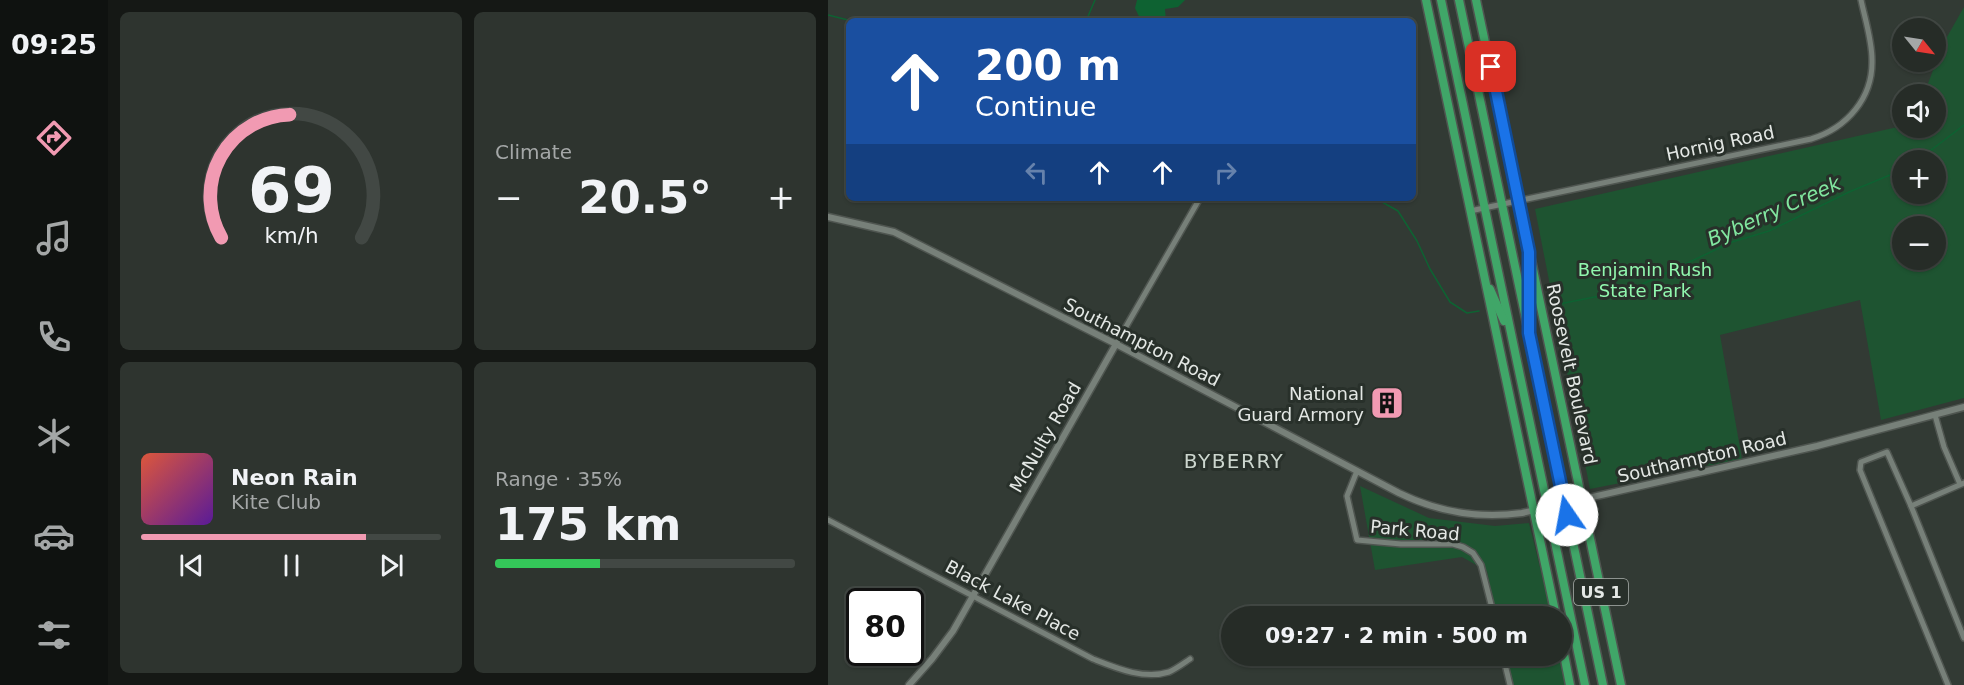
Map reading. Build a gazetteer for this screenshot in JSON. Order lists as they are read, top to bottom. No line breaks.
{"streets":{"highway":["Roosevelt Boulevard","US 1"],"street":["Hornig Road","Southampton Road","McNulty Road","Park Road","Black Lake Place"]},"crossings":[["Hornig Road","Roosevelt Boulevard"],["Hornig Road","US 1"],["Southampton Road","Roosevelt Boulevard"],["Southampton Road","McNulty Road"],["Southampton Road","Park Road"],["Southampton Road","US 1"],["McNulty Road","Black Lake Place"]],"districts":["BYBERRY"],"water":["Byberry Creek"],"parks":["Benjamin Rush State Park"],"places":{"building":["National Guard Armory"]},"north":"bottom right","page":{"tabs":"09:25","tile":["Climate",["Range · 35%","175 km"]],"map_buttons":["+","−"],"turn":["200 m","Continue"],"heat":["−","20.5°","+"],"song":["Neon Rain","Kite Club"],"limit":"80","trip":"09:27 · 2 min · 500 m","gauge":["69","km/h"]}}
